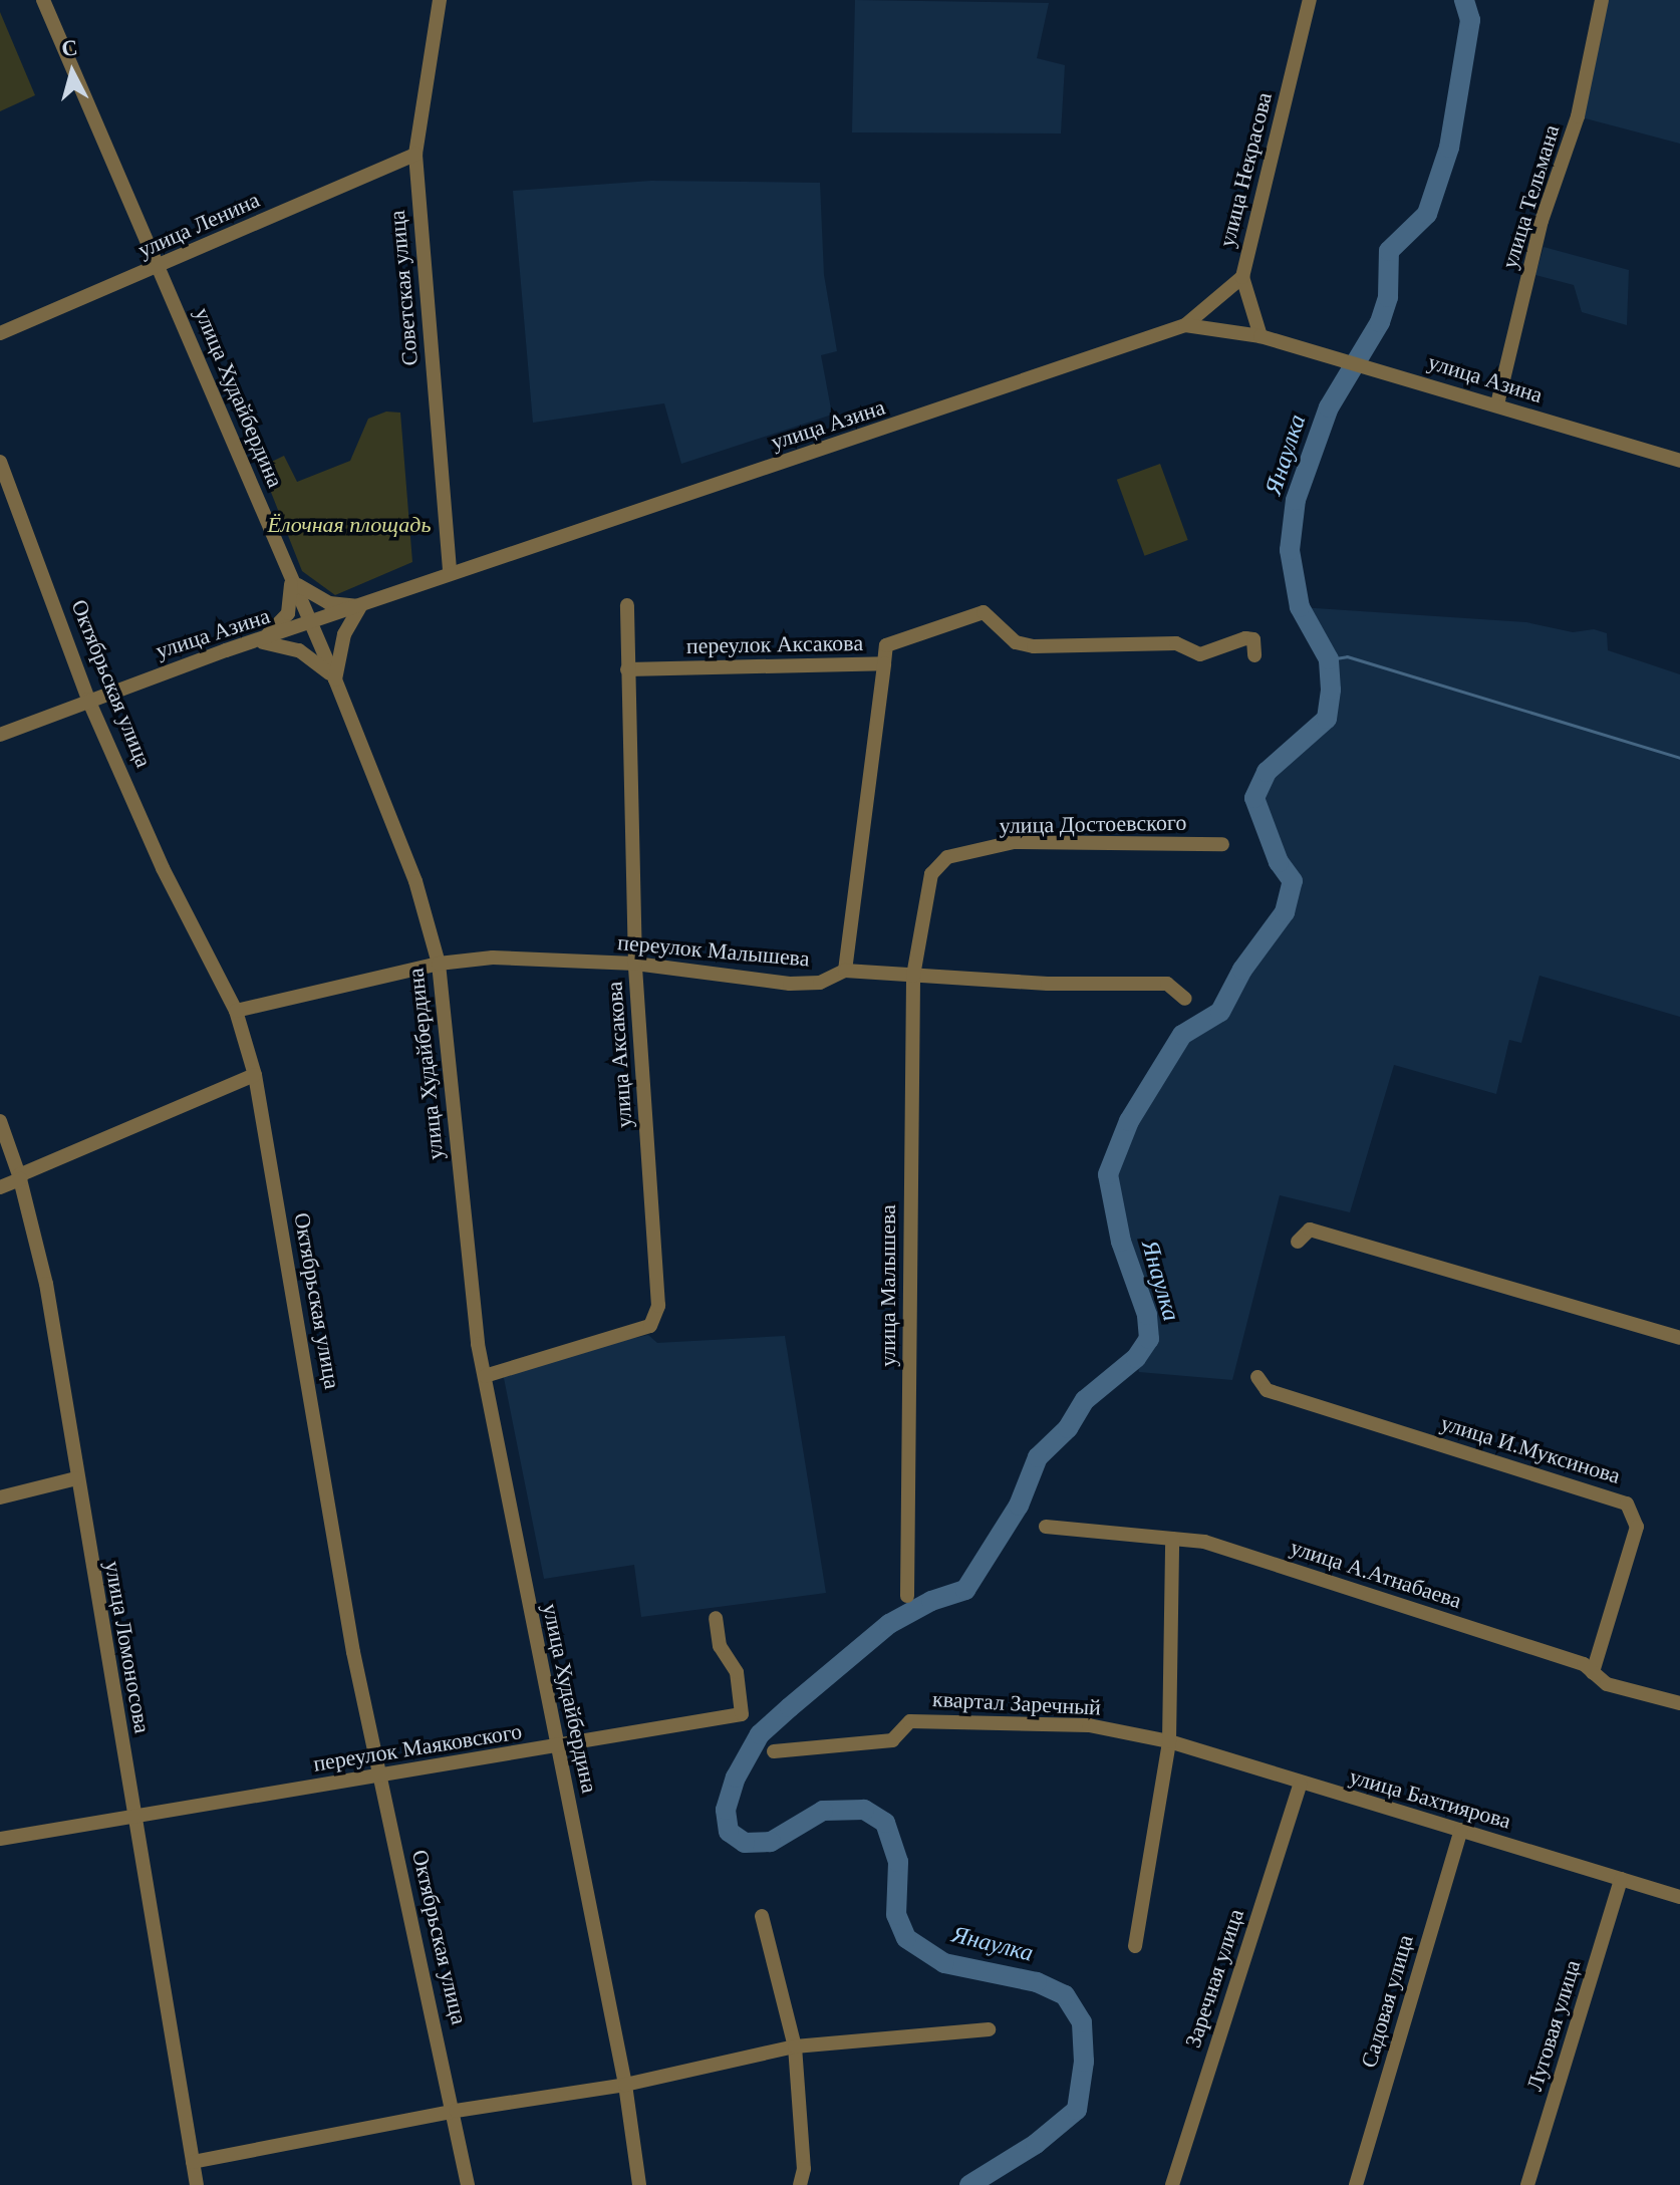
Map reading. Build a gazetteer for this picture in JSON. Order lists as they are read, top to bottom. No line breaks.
{"streets":{"street":["улица Некрасова","улица Тельмана","улица Ленина","Советская улица","улица Азина","улица Худайбердина","переулок Аксакова","Октябрьская улица","улица Достоевского","переулок Малышева","улица Аксакова","улица Малышева","улица И.Муксинова","улица А.Атнабаева","улица Ломоносова","квартал Заречный","переулок Маяковского","улица Бахтиярова","Заречная улица","Садовая улица","Луговая улица"]},"crossings":[["улица Некрасова","улица Азина"],["улица Тельмана","улица Азина"],["улица Ленина","Советская улица"],["улица Ленина","улица Худайбердина"],["Советская улица","улица Азина"],["улица Азина","улица Худайбердина"],["улица Азина","Октябрьская улица"],["улица Худайбердина","переулок Малышева"],["улица Худайбердина","улица Аксакова"],["улица Худайбердина","переулок Маяковского"],["переулок Аксакова","улица Аксакова"],["Октябрьская улица","переулок Малышева"],["Октябрьская улица","переулок Маяковского"],["улица Достоевского","переулок Малышева"],["улица Достоевского","улица Малышева"],["переулок Малышева","улица Аксакова"],["переулок Малышева","улица Малышева"],["улица И.Муксинова","улица А.Атнабаева"],["улица Ломоносова","переулок Маяковского"],["квартал Заречный","улица Бахтиярова"],["улица Бахтиярова","Заречная улица"],["улица Бахтиярова","Садовая улица"],["улица Бахтиярова","Луговая улица"]],"water":["Янаулка"],"parks":["Ёлочная площадь"],"north":"top"}
